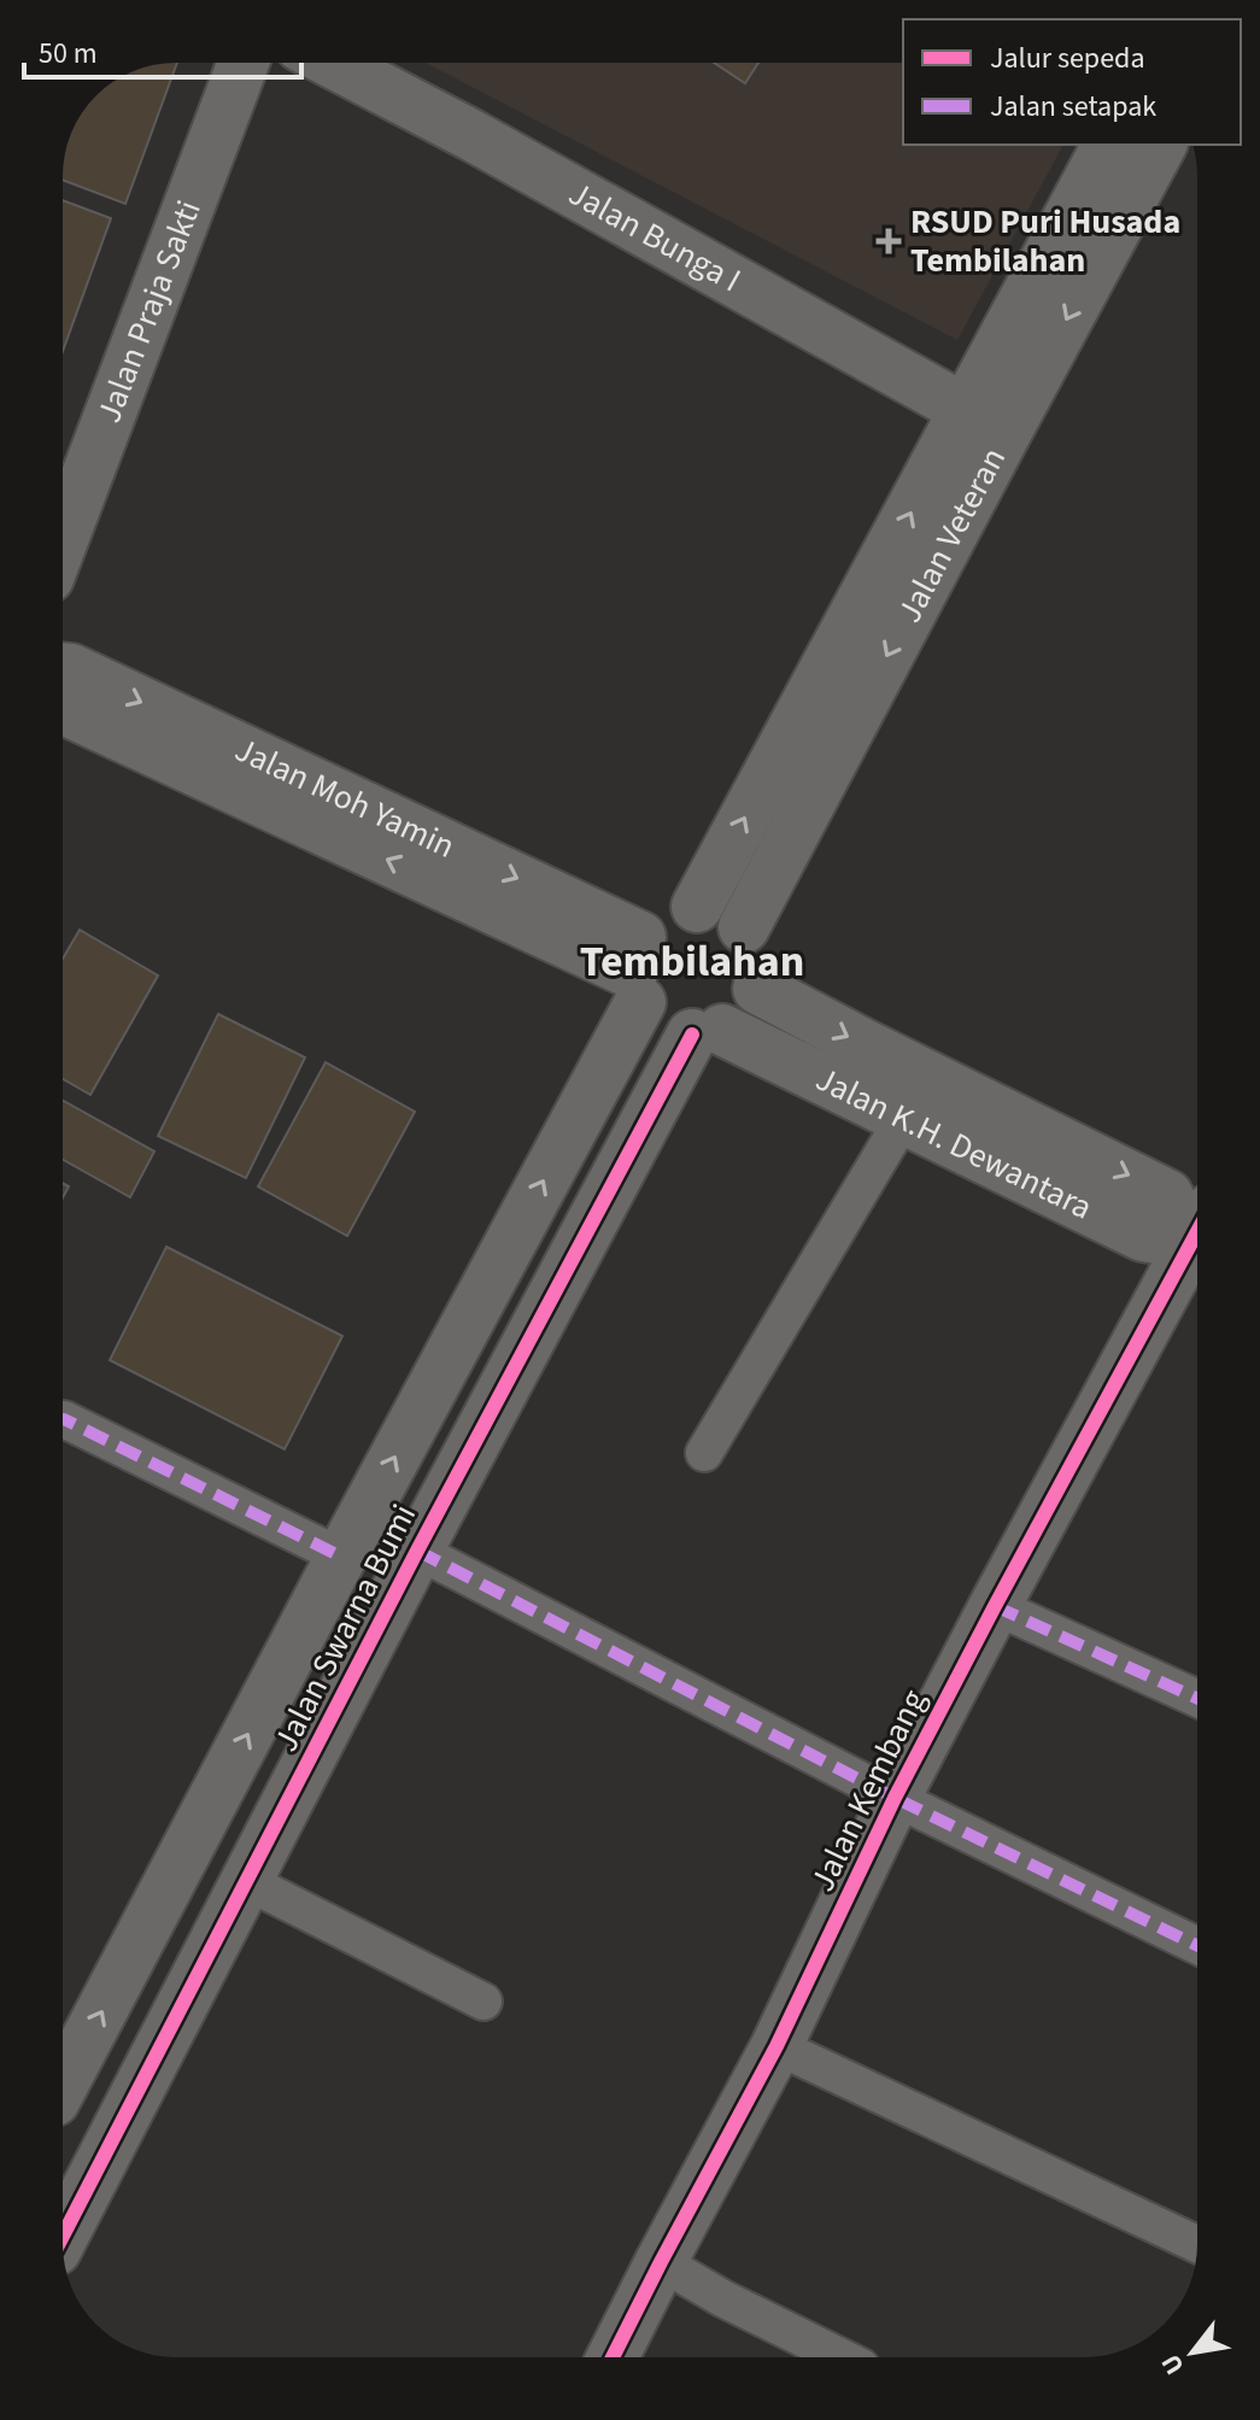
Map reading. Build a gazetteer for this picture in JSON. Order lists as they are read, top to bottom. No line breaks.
{"streets":{"street":["Jalan Bunga I","Jalan Praja Sakti","Jalan Veteran","Jalan Moh Yamin","Jalan K.H. Dewantara","Jalan Swarna Bumi","Jalan Kembang"]},"crossings":[["Jalan Bunga I","Jalan Veteran"],["Jalan Veteran","Jalan Moh Yamin"],["Jalan Veteran","Jalan K.H. Dewantara"],["Jalan Veteran","Jalan Swarna Bumi"],["Jalan Moh Yamin","Jalan K.H. Dewantara"],["Jalan Moh Yamin","Jalan Swarna Bumi"],["Jalan K.H. Dewantara","Jalan Swarna Bumi"]],"districts":["Tembilahan"],"places":{"health":["RSUD Puri Husada Tembilahan"]},"legend":["Jalur sepeda","Jalan setapak"],"scale_bar":"50 m","north":"bottom left"}
